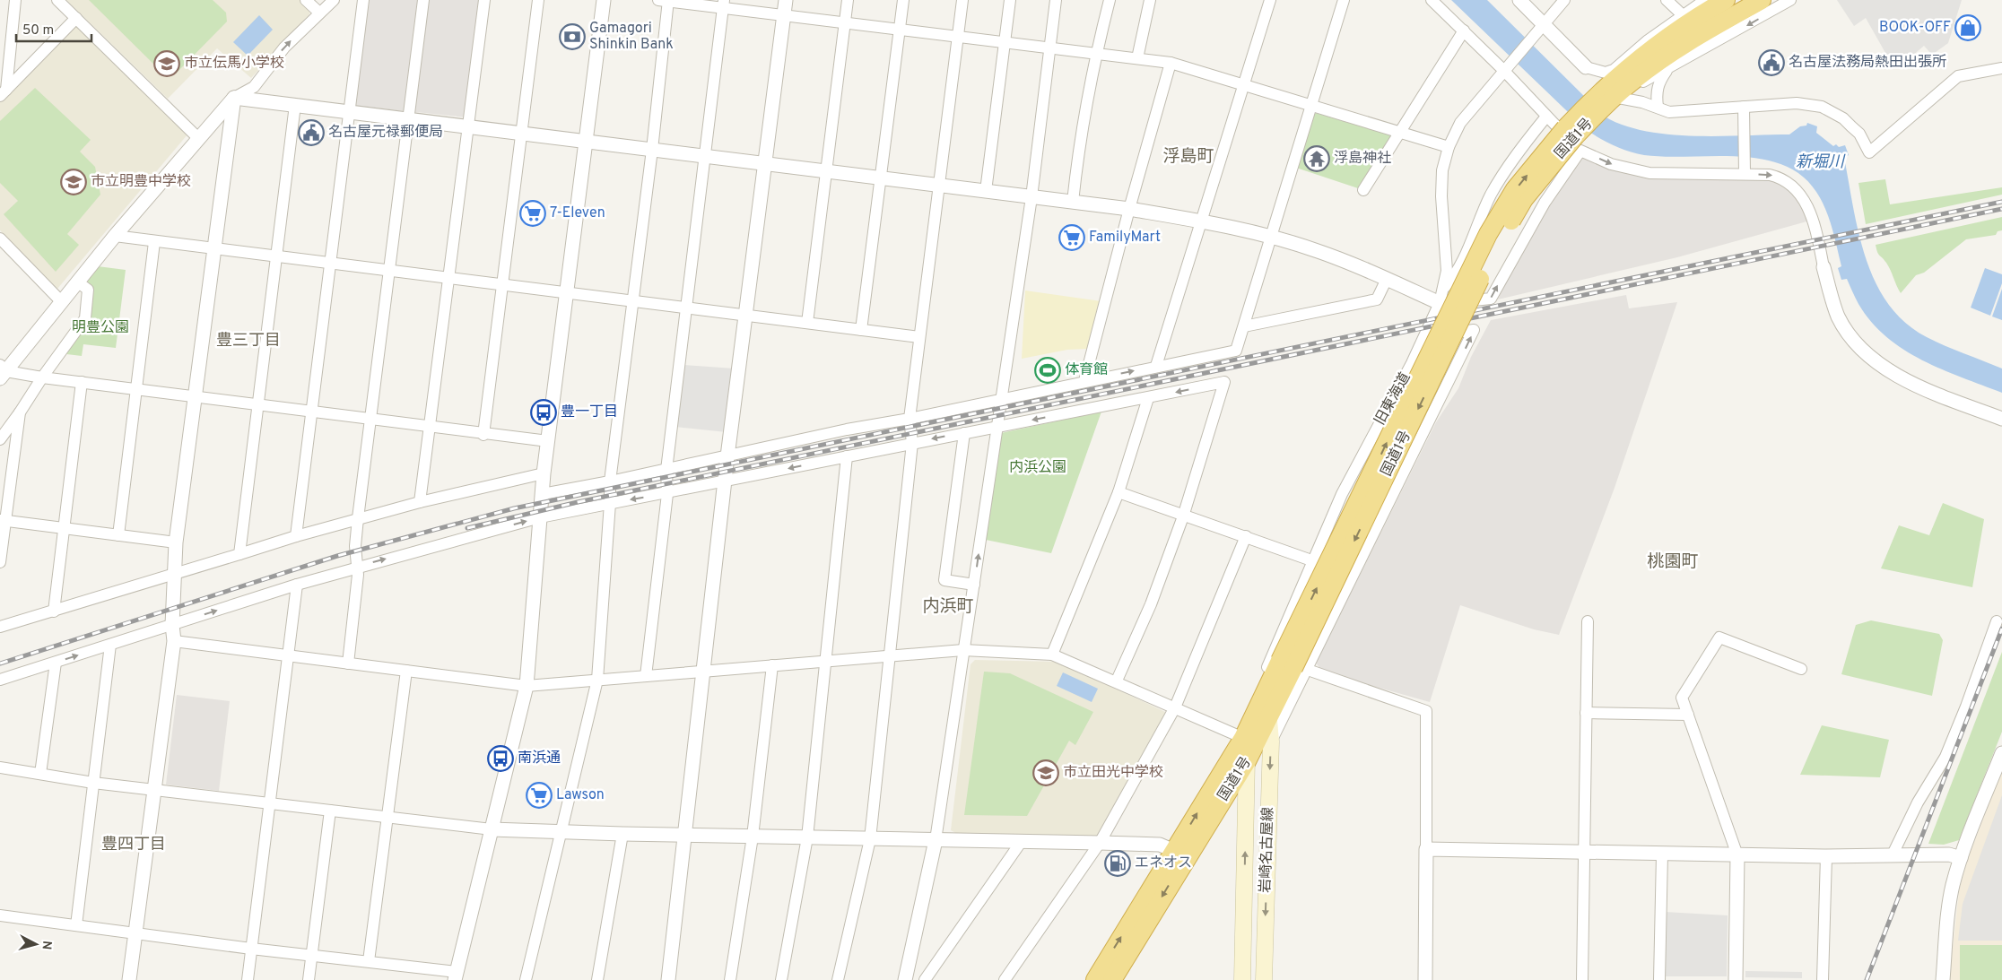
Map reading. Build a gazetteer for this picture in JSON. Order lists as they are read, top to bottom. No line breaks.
{"streets":{"highway":["国道1号"],"main road":["岩崎名古屋線"],"street":["旧東海道"]},"crossings":[["国道1号","旧東海道"],["国道1号","岩崎名古屋線"],["旧東海道","岩崎名古屋線"]],"districts":["浮島町","豊三丁目","桃園町","内浜町","豊四丁目"],"water":["新堀川"],"parks":["明豊公園","内浜公園"],"places":{"shop":["BOOK-OFF"],"bank":["Gamagori Shinkin Bank"],"public building":["名古屋法務局熱田出張所","名古屋元禄郵便局"],"school or university":["市立伝馬小学校","市立明豊中学校","市立田光中学校"],"temple":["浮島神社"],"supermarket":["7-Eleven","FamilyMart","Lawson"],"sports":["体育館"],"bus stop":["豊一丁目","南浜通"],"fuel station":["エネオス"]},"scale_bar":"50 m","north":"right"}
